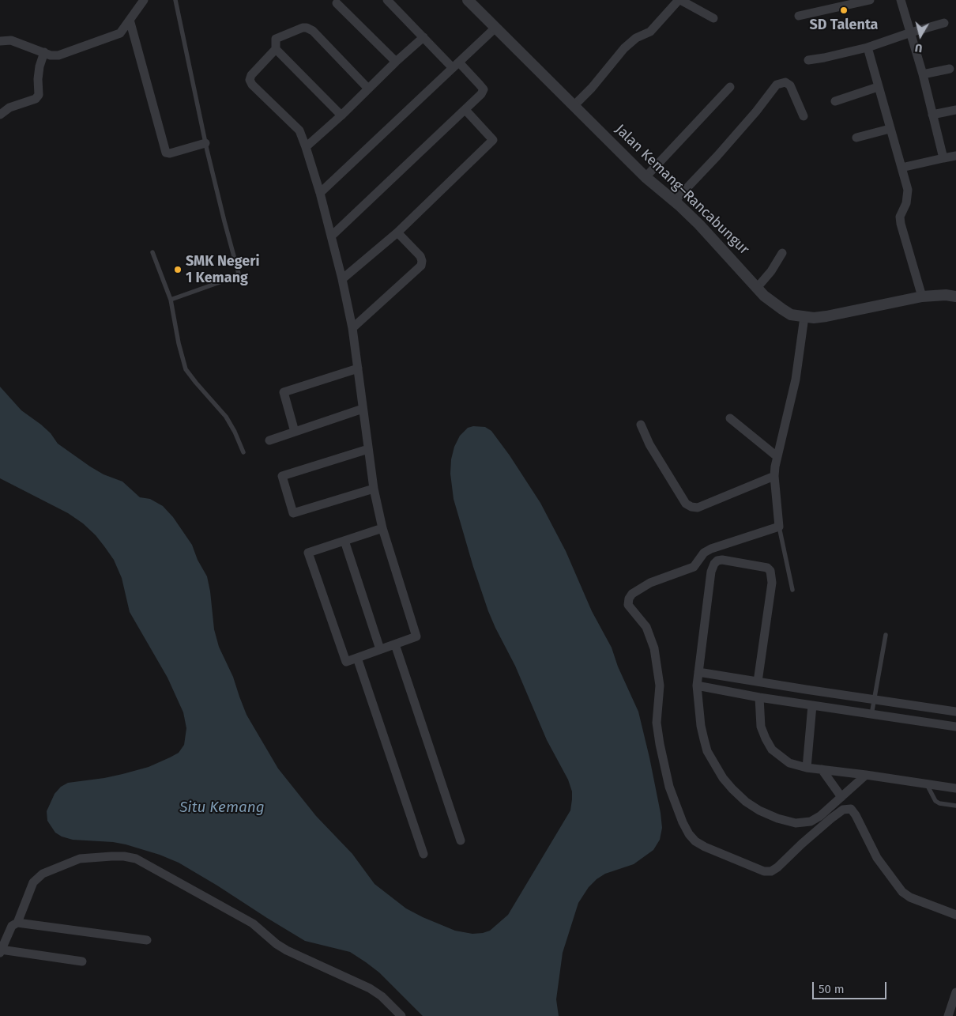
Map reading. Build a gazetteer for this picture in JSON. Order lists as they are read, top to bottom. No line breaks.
{"streets":{"street":["Jalan Kemang–Rancabungur"]},"water":["Situ Kemang"],"places":["SD Talenta","SMK Negeri 1 Kemang"],"scale_bar":"50 m","north":"bottom"}
